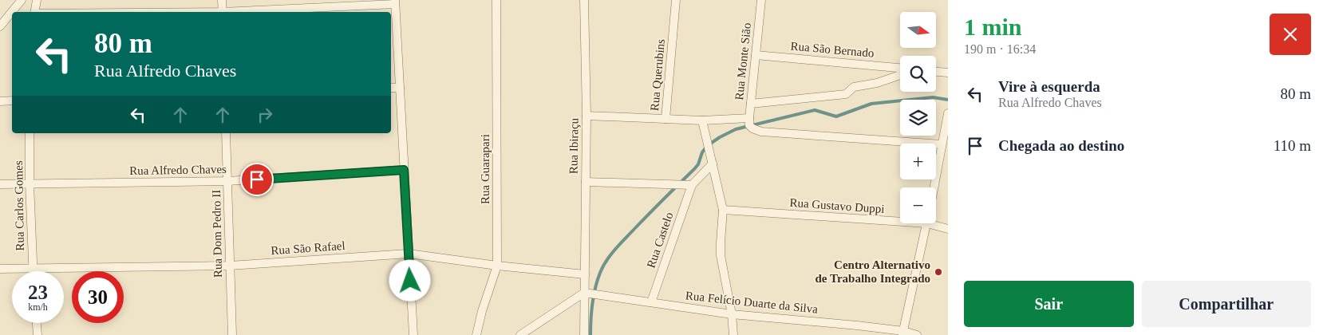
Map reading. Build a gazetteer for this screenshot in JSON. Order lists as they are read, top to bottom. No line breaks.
{"streets":{"street":["Rua São Bernado","Rua Monte Sião","Rua Querubins","Rua Ibiraçu","Rua Guarapari","Rua Alfredo Chaves","Rua Carlos Gomes","Rua Gustavo Duppi","Rua Dom Pedro II","Rua Castelo","Rua São Rafael","Rua Felício Duarte da Silva"]},"crossings":[["Rua São Bernado","Rua Monte Sião"],["Rua Monte Sião","Rua Querubins"],["Rua Ibiraçu","Rua São Rafael"],["Rua Ibiraçu","Rua Felício Duarte da Silva"],["Rua Guarapari","Rua São Rafael"],["Rua Alfredo Chaves","Rua Carlos Gomes"],["Rua Alfredo Chaves","Rua Dom Pedro II"],["Rua Carlos Gomes","Rua São Rafael"],["Rua Dom Pedro II","Rua São Rafael"],["Rua Castelo","Rua Felício Duarte da Silva"]],"places":["Centro Alternativo de Trabalho Integrado"],"north":"right","page":{"heading":["1 min","190 m · 16:34"],"map_buttons":["+","−"],"turn":["80 m","Rua Alfredo Chaves"],"list":[{"name":"Vire à esquerda","note":"Rua Alfredo Chaves","value":"80 m"},{"name":"Chegada ao destino","value":"110 m"}],"speed":"23 km/h","limit":"30","buttons":["Sair","Compartilhar"]}}
